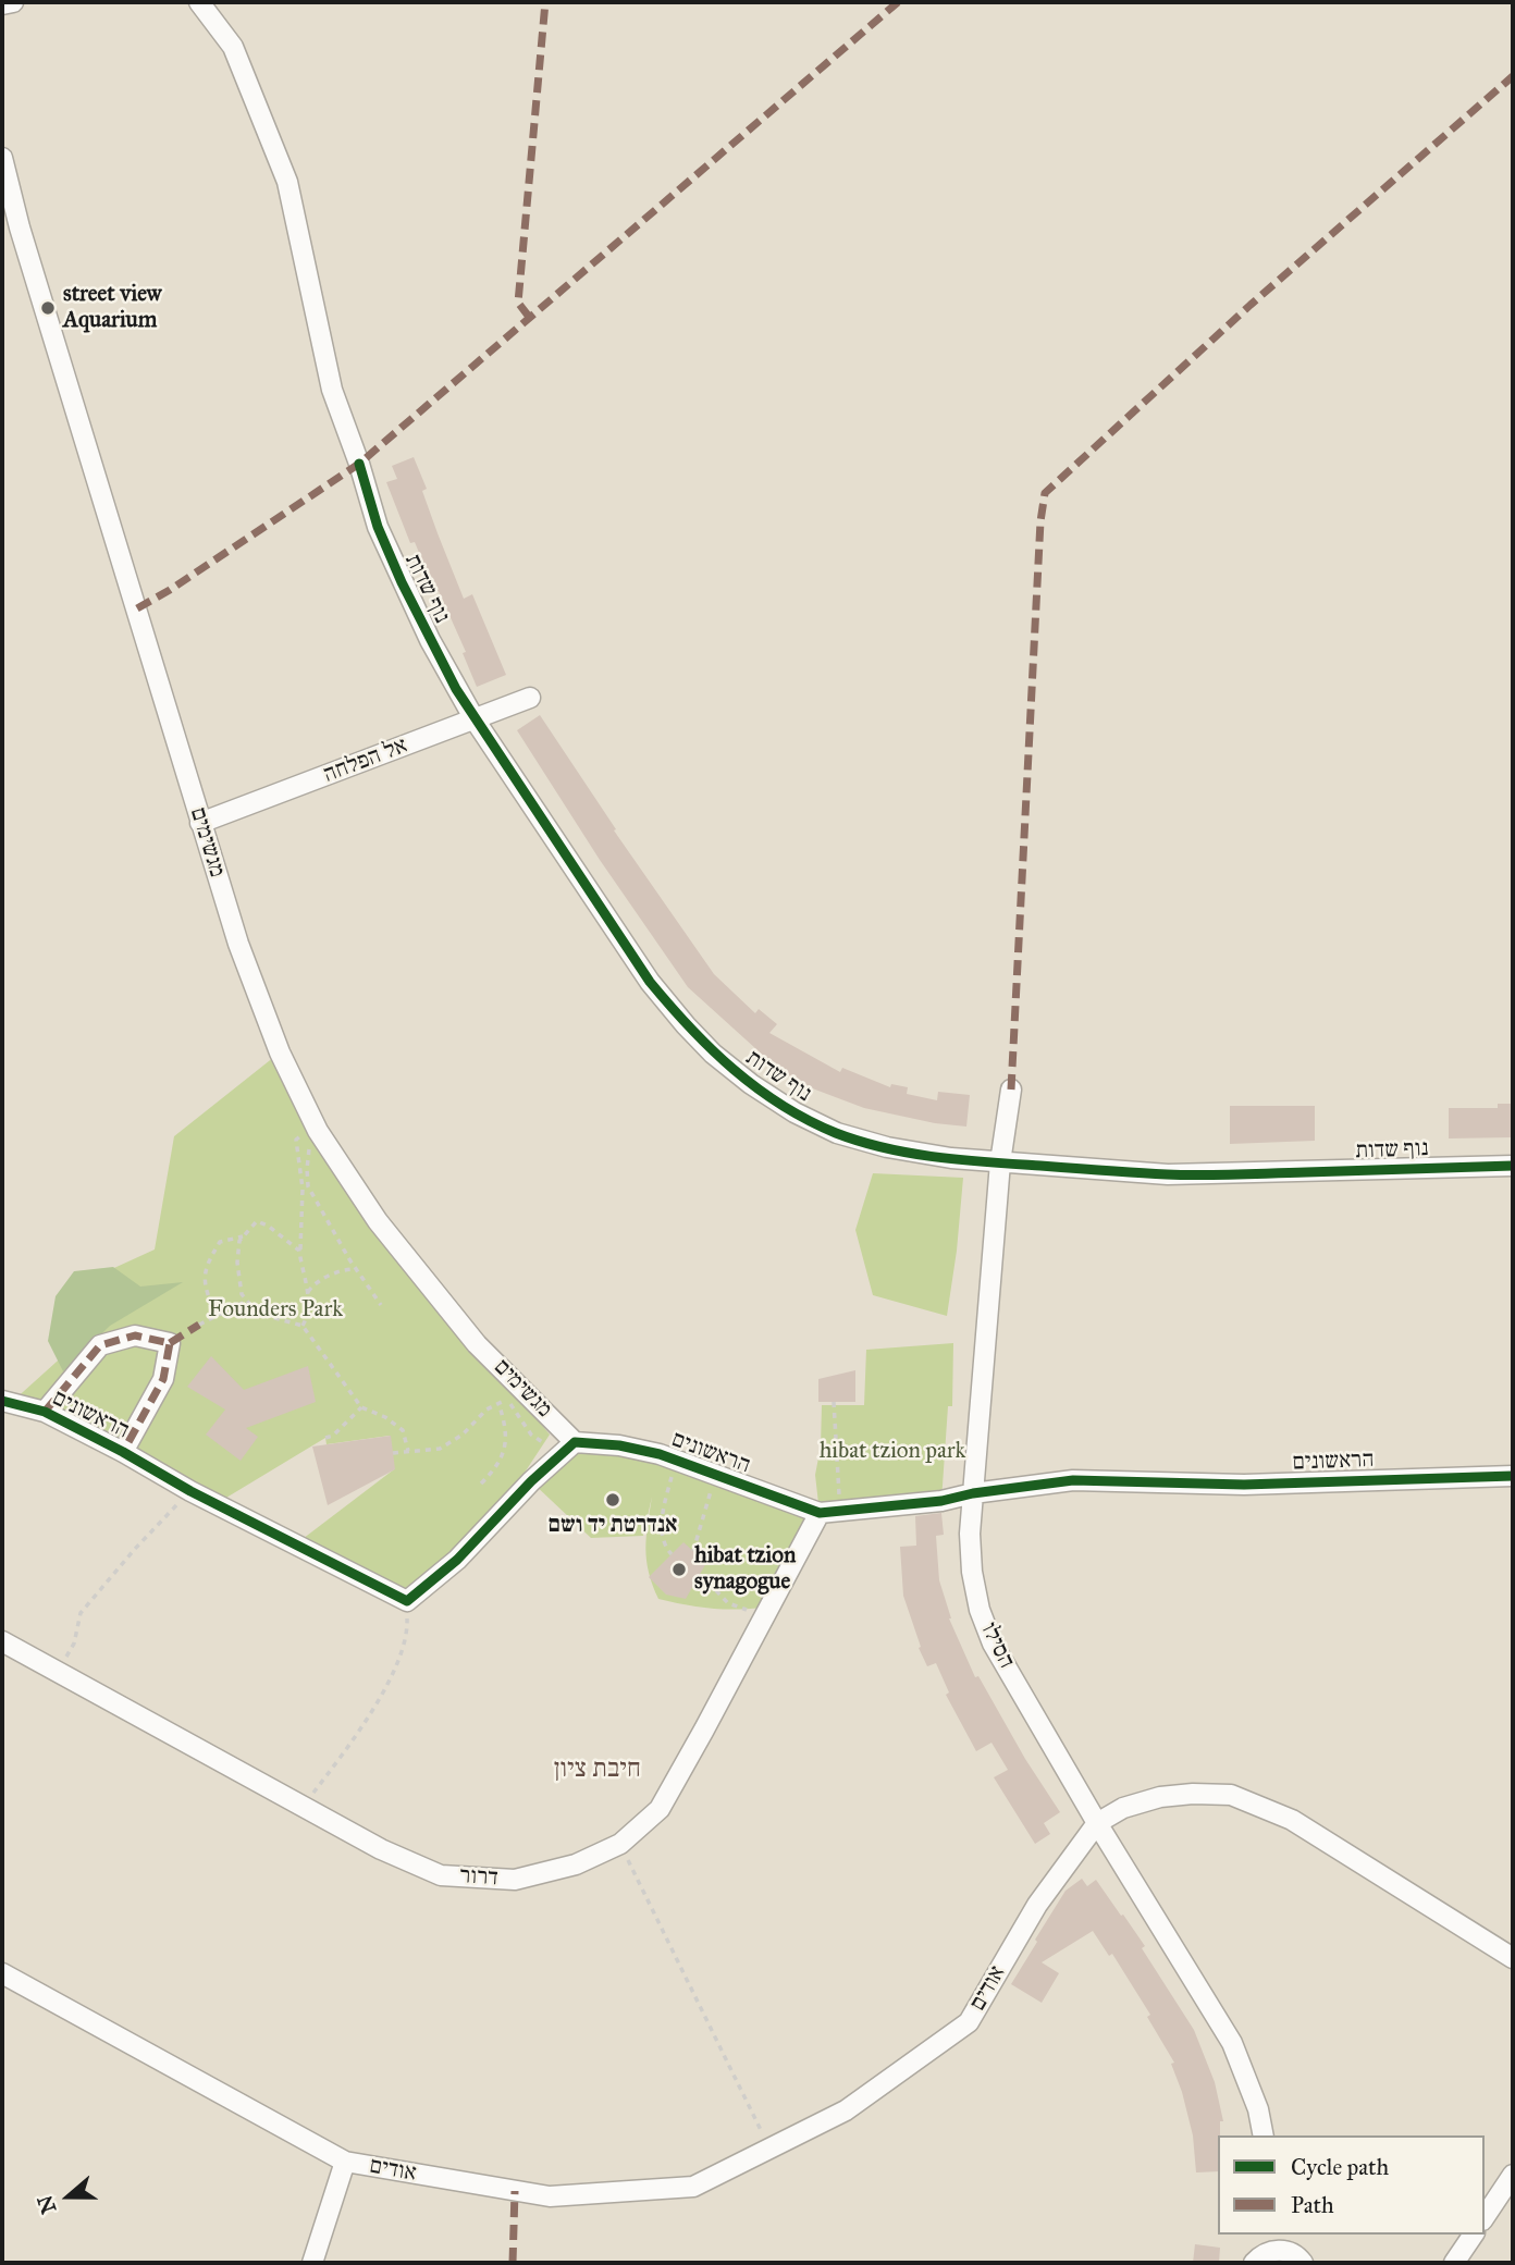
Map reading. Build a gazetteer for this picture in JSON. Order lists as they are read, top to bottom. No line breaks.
{"streets":{"street":["נוף שדות","אל הפלחה","מגשימים","הראשונים","הסילו","דרור","אודים"]},"crossings":[["נוף שדות","אל הפלחה"],["נוף שדות","הסילו"],["אל הפלחה","מגשימים"],["מגשימים","הראשונים"],["הראשונים","הסילו"],["הראשונים","דרור"],["הסילו","אודים"]],"districts":["חיבת ציון"],"parks":["Founders Park","hibat tzion park"],"places":["street view Aquarium","אנדרטת יד ושם","hibat tzion synagogue"],"legend":["Cycle path","Path"],"north":"left"}
